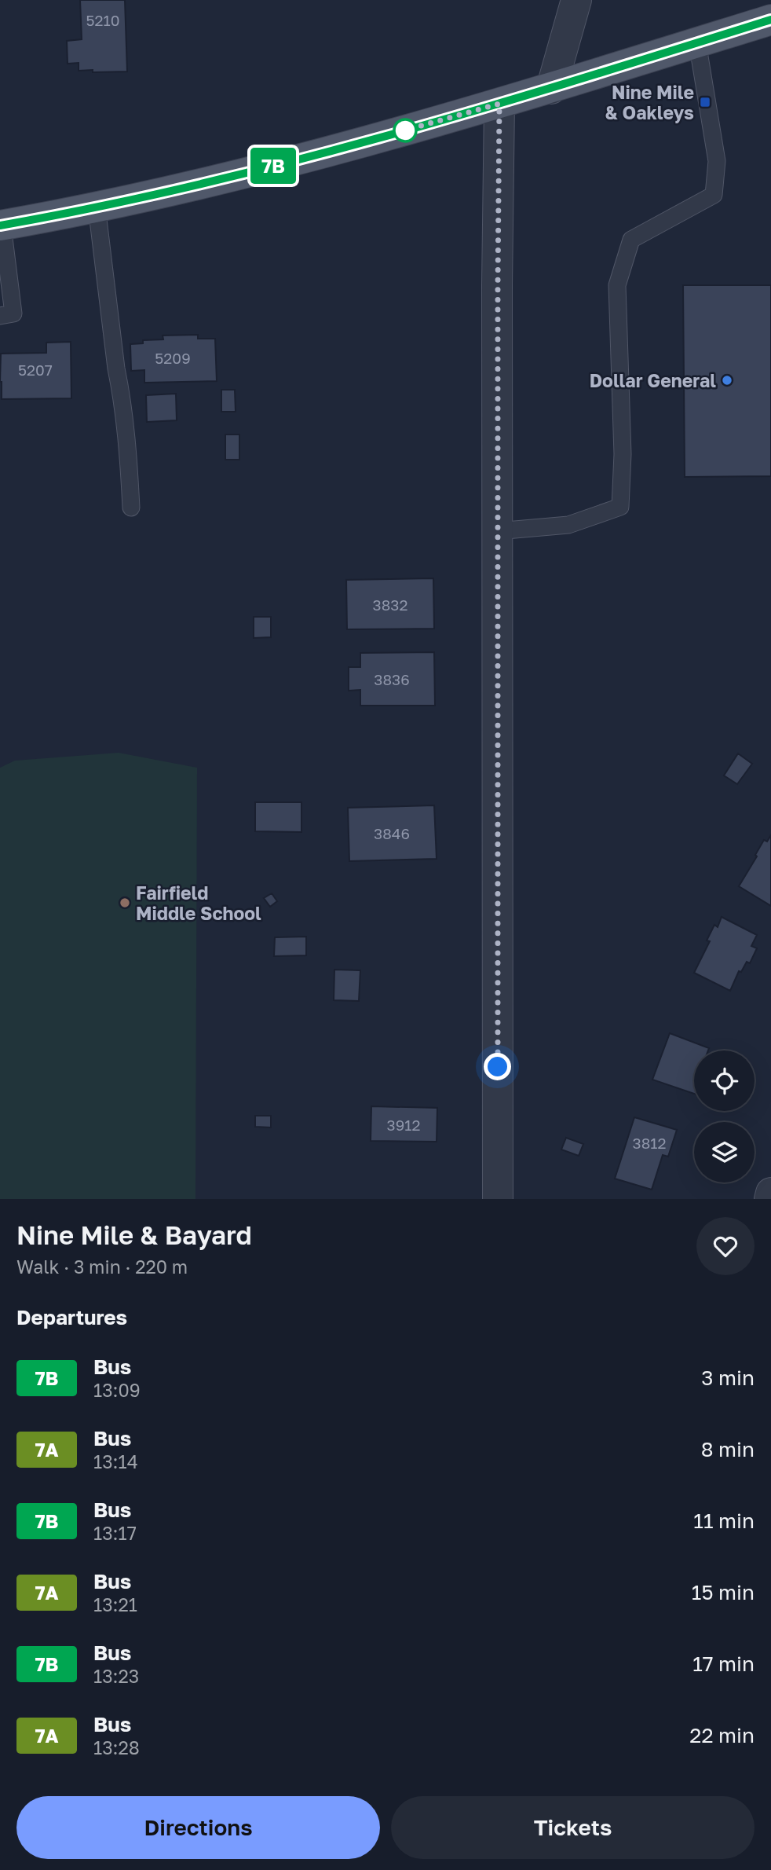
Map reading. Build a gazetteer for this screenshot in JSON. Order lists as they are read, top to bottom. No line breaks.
{"places":{"transit":["Nine Mile & Oakleys"],"other":["Dollar General","Fairfield Middle School"]},"lines":["bus line 7B"],"house_numbers":["5210","5209","5207","3832","3836","3846","3912","3812"],"page":{"on_map":"7B","heading":[["Nine Mile & Bayard","Walk · 3 min · 220 m"],"Departures"],"list":[{"mark":"7B","name":"Bus","note":"13:09","value":"3 min"},{"mark":"7A","name":"Bus","note":"13:14","value":"8 min"},{"mark":"7B","name":"Bus","note":"13:17","value":"11 min"},{"mark":"7A","name":"Bus","note":"13:21","value":"15 min"},{"mark":"7B","name":"Bus","note":"13:23","value":"17 min"},{"mark":"7A","name":"Bus","note":"13:28","value":"22 min"}],"buttons":["Directions","Tickets"]}}
